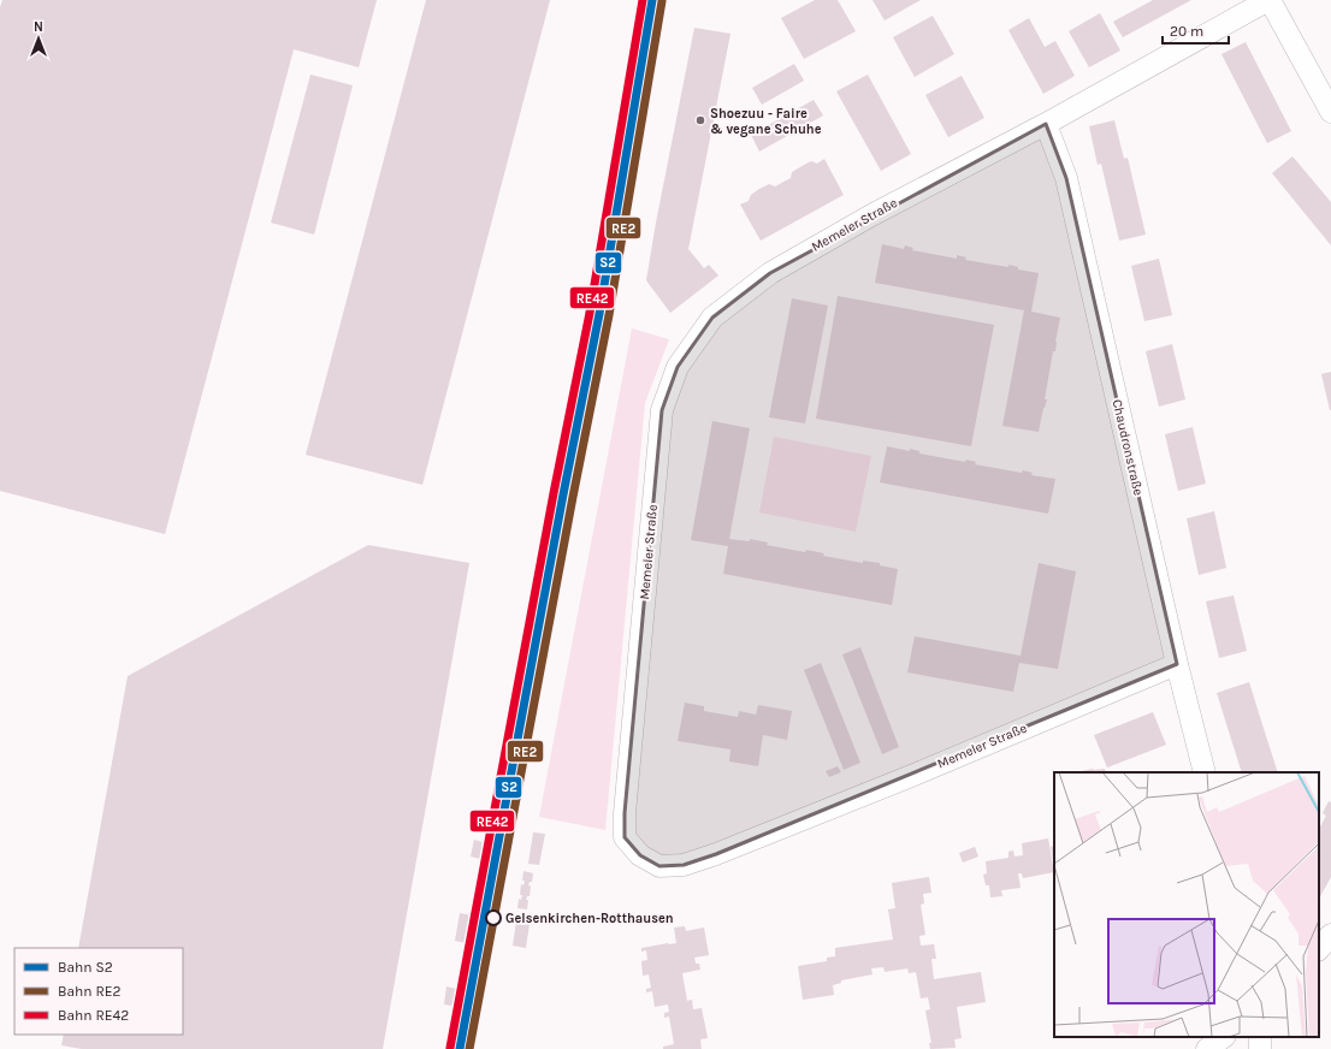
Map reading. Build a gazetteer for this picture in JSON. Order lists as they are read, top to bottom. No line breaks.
{"streets":{"street":["Memeler Straße","Chaudronstraße"]},"crossings":[["Memeler Straße","Chaudronstraße"]],"places":["Shoezuu - Faire & vegane Schuhe","Gelsenkirchen-Rotthausen"],"lines":["rail line S2","rail line RE42","rail line RE2"],"legend":["Bahn S2","Bahn RE2","Bahn RE42"],"scale_bar":"20 m","north":"top"}
